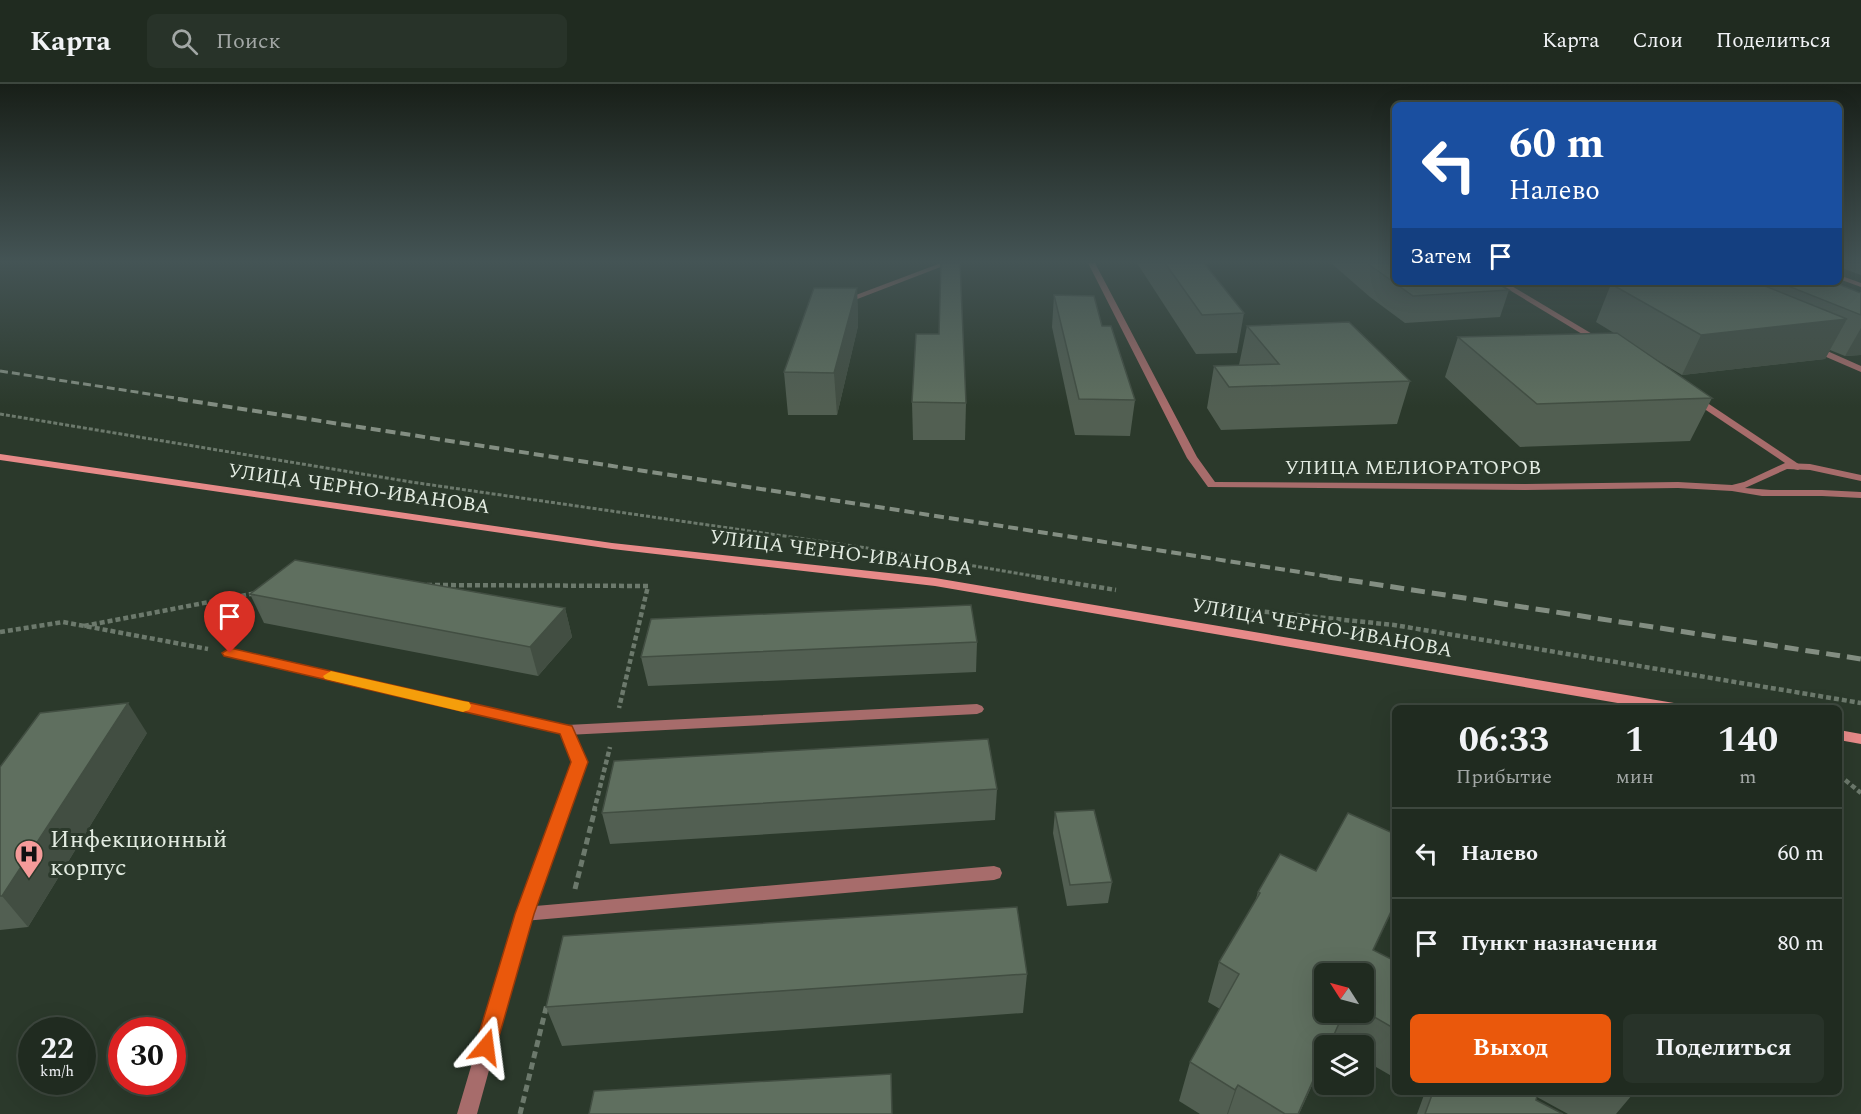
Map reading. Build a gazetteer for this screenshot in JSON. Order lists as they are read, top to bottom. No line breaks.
{"streets":{"main road":["УЛИЦА ЧЕРНО-ИВАНОВА"],"street":["УЛИЦА МЕЛИОРАТОРОВ"]},"places":{"hospital":["Инфекционный корпус"]},"north":"top left","page":{"header":"Карта","search":"Поиск","nav":["Карта","Слои","Поделиться"],"turn":["60 m","Налево"],"then":"Затем","eta":["06:33","Прибытие","1","мин","140","m"],"list":[{"name":"Налево","value":"60 m"},{"name":"Пункт назначения","value":"80 m"}],"buttons":["Выход","Поделиться"],"speed":"22 km/h","limit":"30"}}
